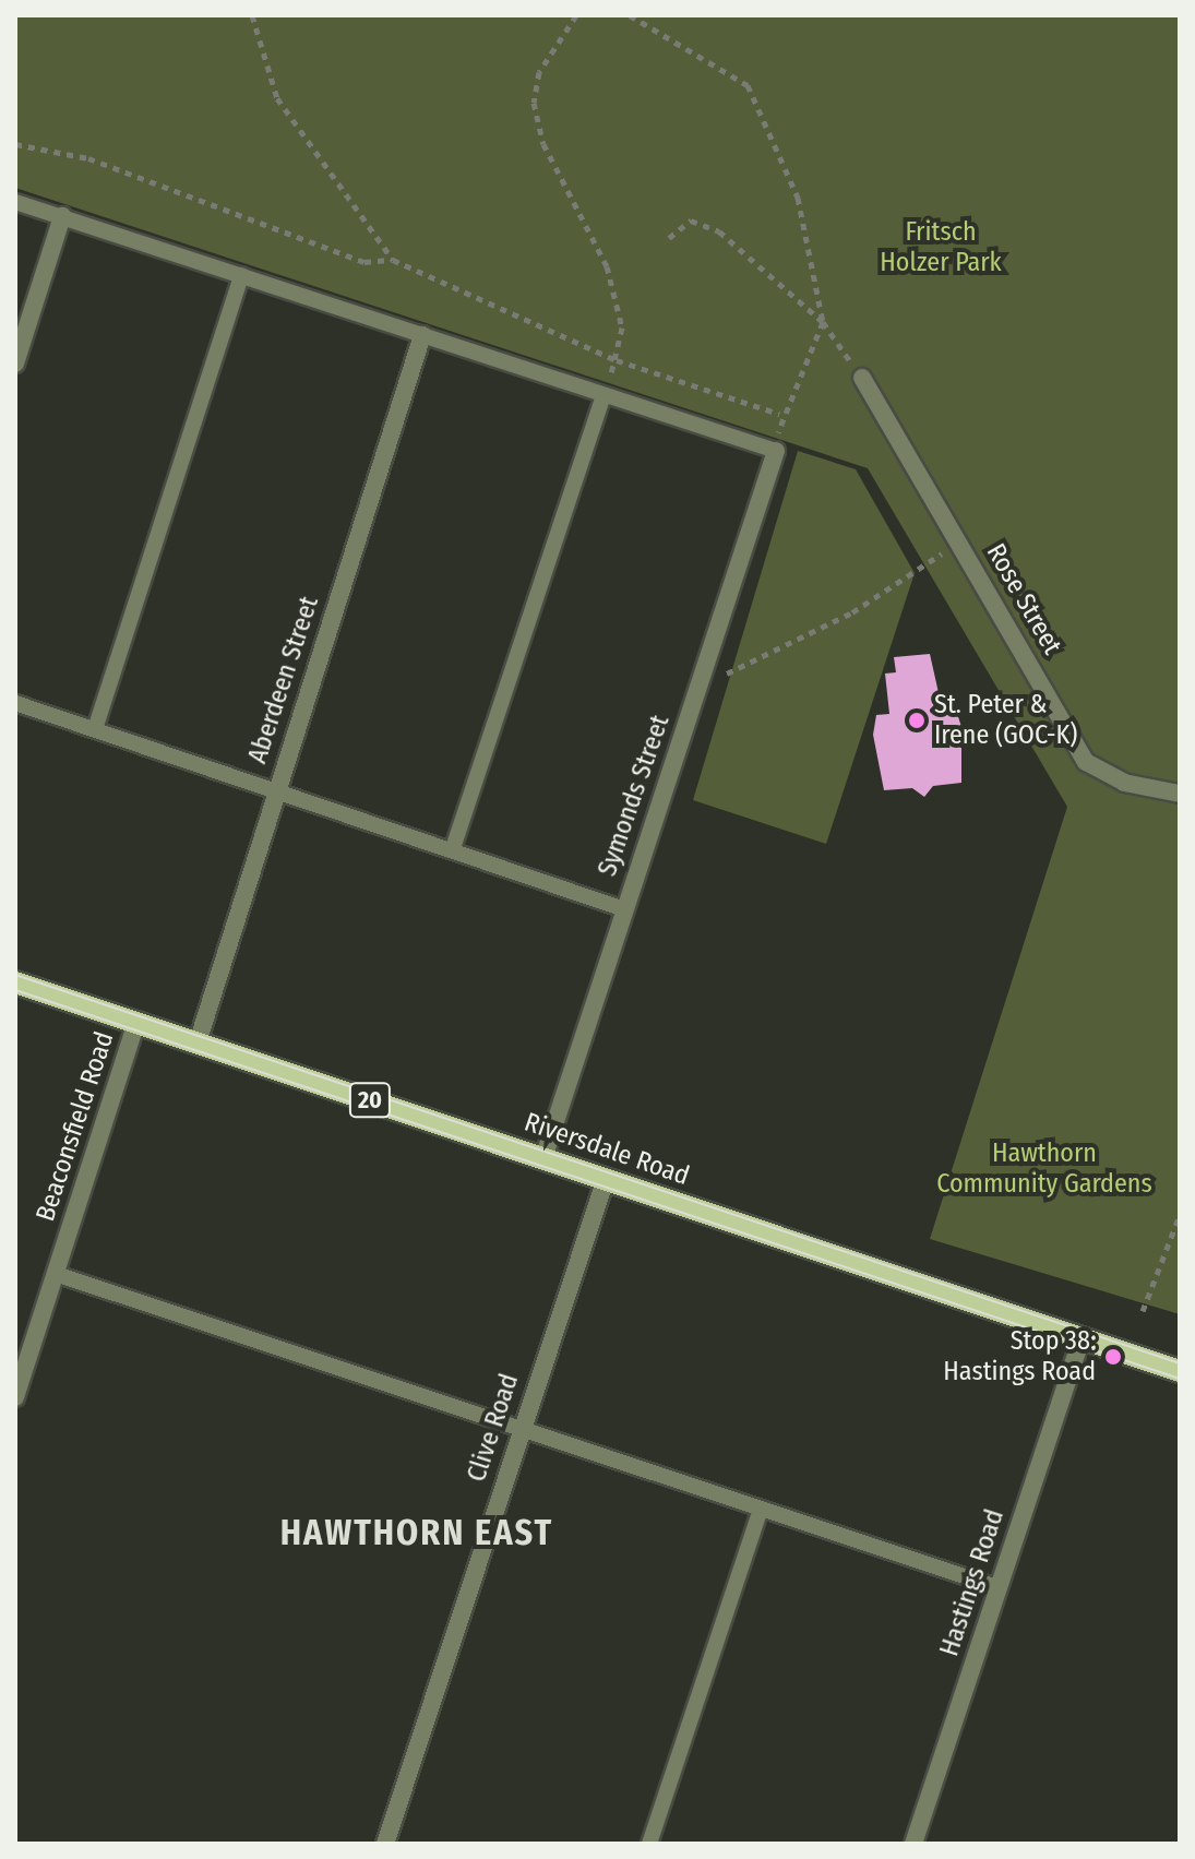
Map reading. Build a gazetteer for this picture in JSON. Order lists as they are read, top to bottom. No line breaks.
{"streets":{"main road":["20","Riversdale Road"],"street":["Rose Street","Aberdeen Street","Symonds Street","Beaconsfield Road","Clive Road","Hastings Road"]},"crossings":[["Aberdeen Street","Riversdale Road"],["Symonds Street","Riversdale Road"],["Beaconsfield Road","Riversdale Road"],["Riversdale Road","Clive Road"],["Riversdale Road","Hastings Road"]],"districts":["HAWTHORN EAST"],"parks":["Fritsch Holzer Park","Hawthorn Community Gardens"],"places":["St. Peter & Irene (GOC-K)","Stop 38: Hastings Road"]}
